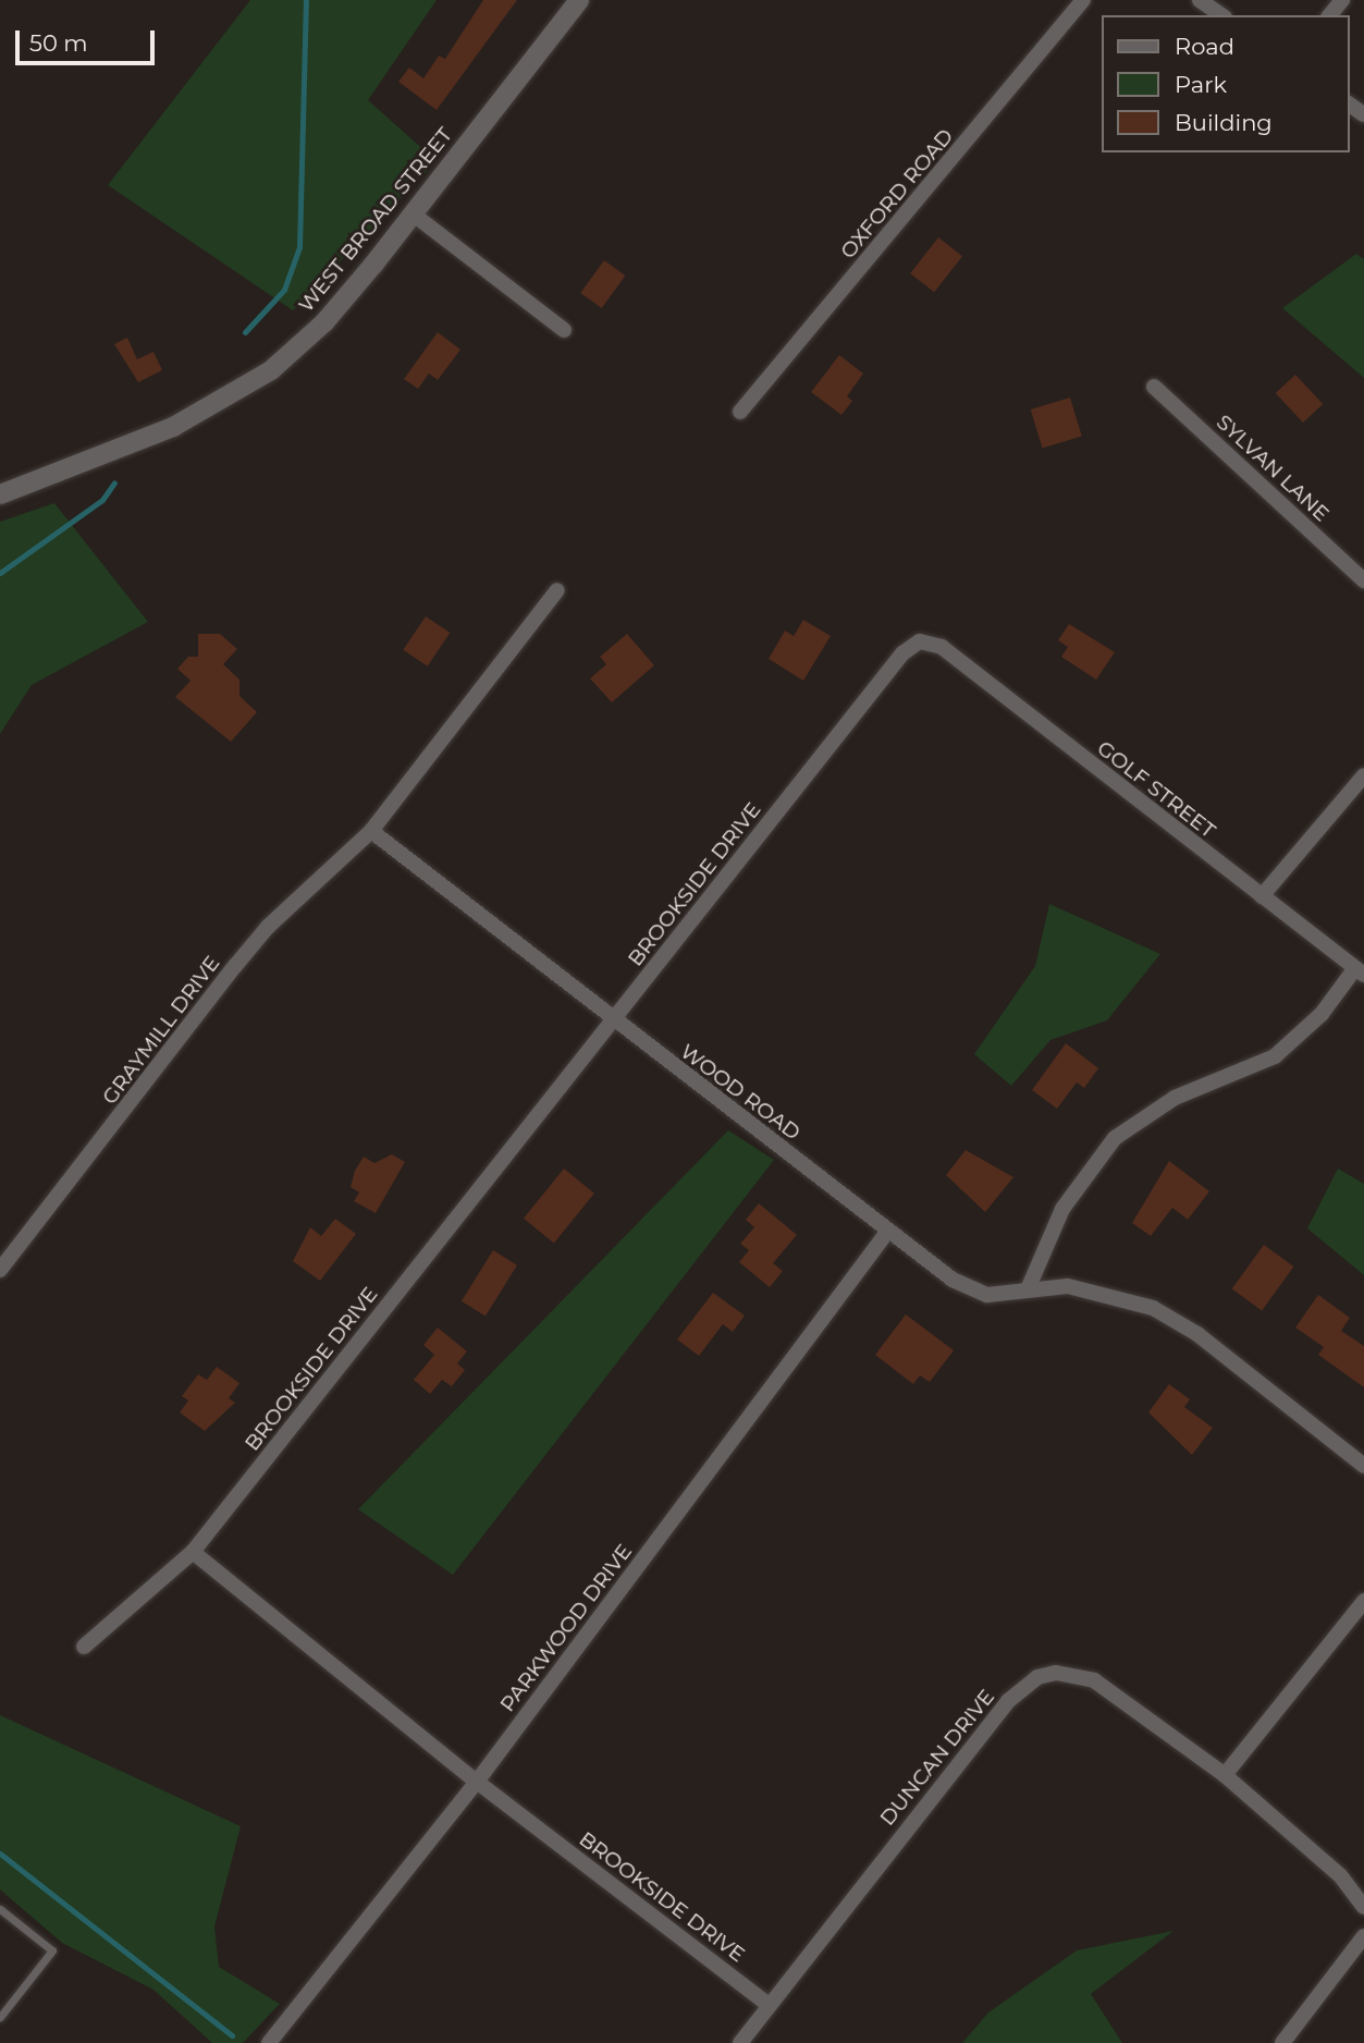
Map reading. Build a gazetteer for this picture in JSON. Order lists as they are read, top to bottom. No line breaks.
{"streets":{"street":["OXFORD ROAD","WEST BROAD STREET","SYLVAN LANE","GOLF STREET","BROOKSIDE DRIVE","GRAYMILL DRIVE","WOOD ROAD","PARKWOOD DRIVE","DUNCAN DRIVE"]},"crossings":[["GOLF STREET","BROOKSIDE DRIVE"],["BROOKSIDE DRIVE","WOOD ROAD"],["BROOKSIDE DRIVE","PARKWOOD DRIVE"],["BROOKSIDE DRIVE","DUNCAN DRIVE"],["GRAYMILL DRIVE","WOOD ROAD"],["WOOD ROAD","PARKWOOD DRIVE"]],"legend":["Road","Park","Building"],"scale_bar":"50 m"}
